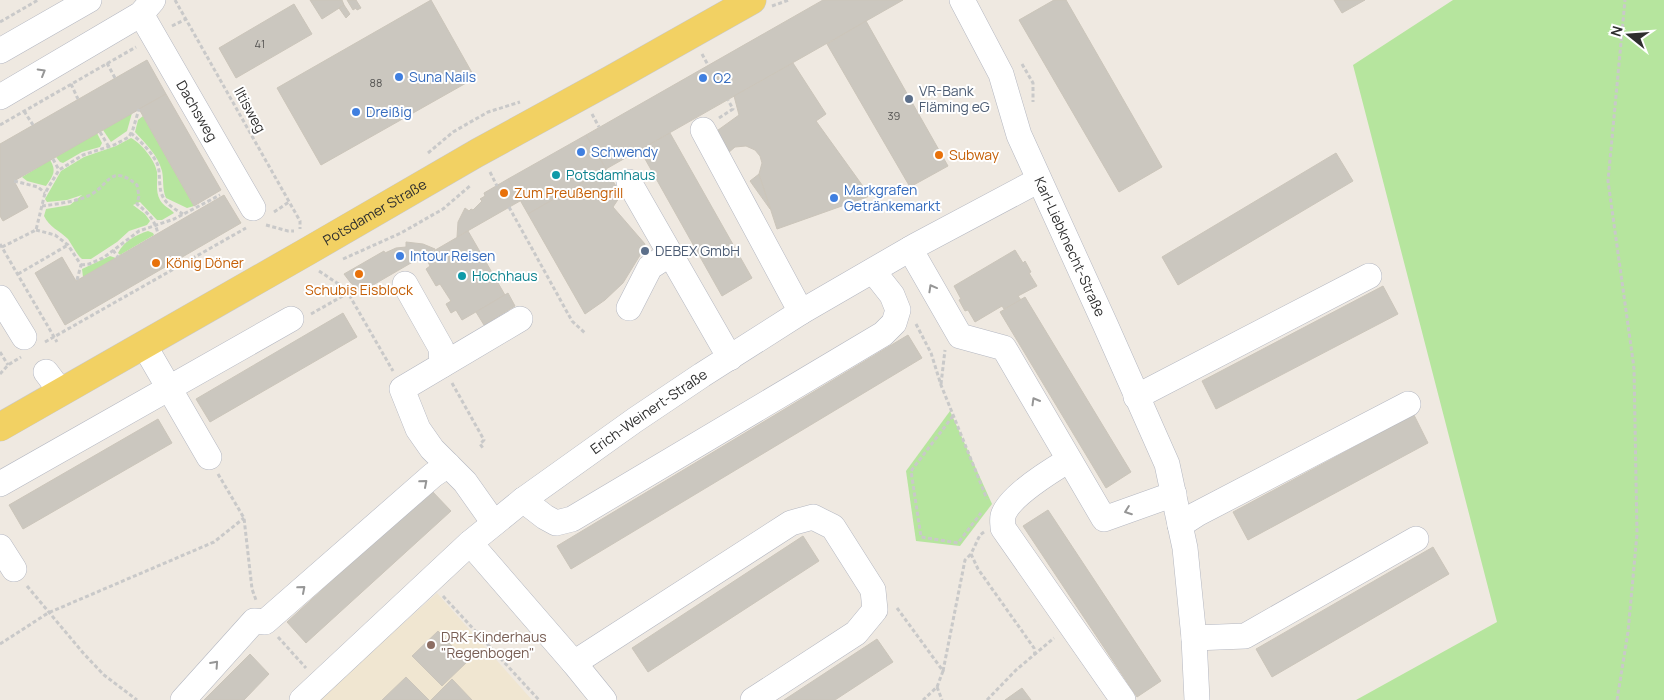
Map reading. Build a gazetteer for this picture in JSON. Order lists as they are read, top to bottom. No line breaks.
{"streets":{"main road":["Potsdamer Straße"],"street":["Dachsweg","Karl-Liebknecht-Straße","Erich-Weinert-Straße"],"path":["Iltisweg"]},"crossings":[["Iltisweg","Dachsweg"],["Karl-Liebknecht-Straße","Erich-Weinert-Straße"]],"places":["Suna Nails","O2","VR-Bank Fläming eG","Dreißig","Schwendy","Subway","Potsdamhaus","Zum Preußengrill","Markgrafen Getränkemarkt","DEBEX GmbH","Intour Reisen","König Döner","Schubis Eisblock","Hochhaus","DRK-Kinderhaus \"Regenbogen\""],"house_numbers":["41","88","39"],"north":"left"}
